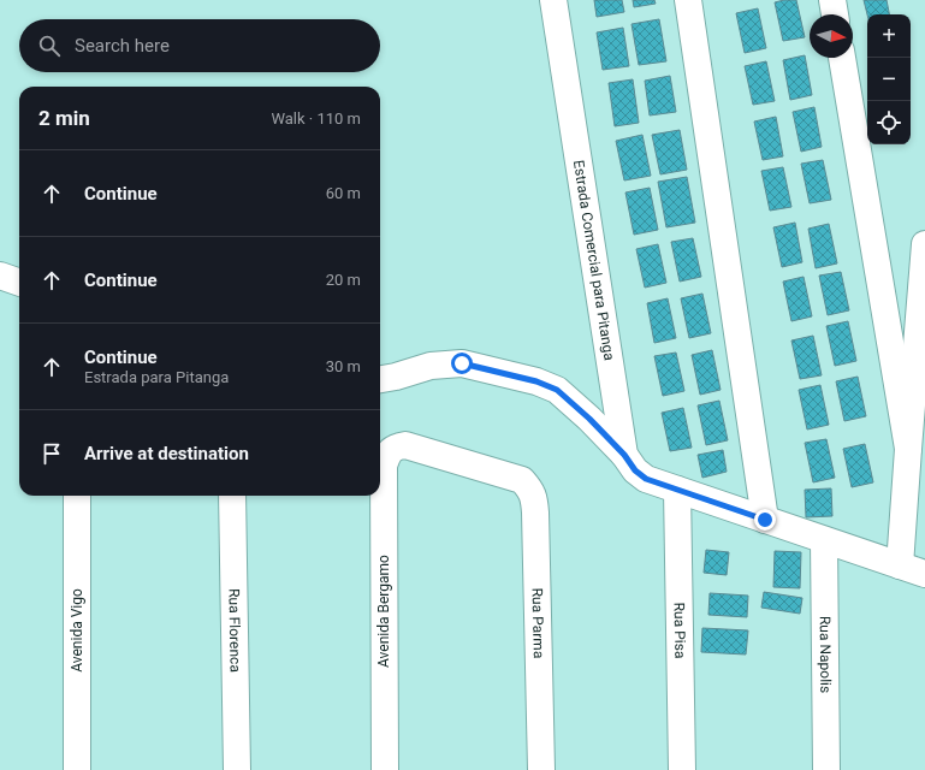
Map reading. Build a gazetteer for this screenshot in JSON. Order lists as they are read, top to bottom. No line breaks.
{"streets":{"street":["Estrada Comercial para Pitanga","Avenida Bergamo","Rua Parma","Avenida Vigo","Rua Florenca","Rua Pisa","Rua Napolis"]},"crossings":[["Estrada Comercial para Pitanga","Rua Pisa"],["Estrada Comercial para Pitanga","Rua Napolis"],["Avenida Bergamo","Rua Parma"]],"north":"right","page":{"map_buttons":["+","−"],"search":"Search here","heading":["2 min","Walk · 110 m"],"list":[["Continue","60 m"],["Continue","20 m"],["Continue","Estrada para Pitanga","30 m"],"Arrive at destination"]}}
